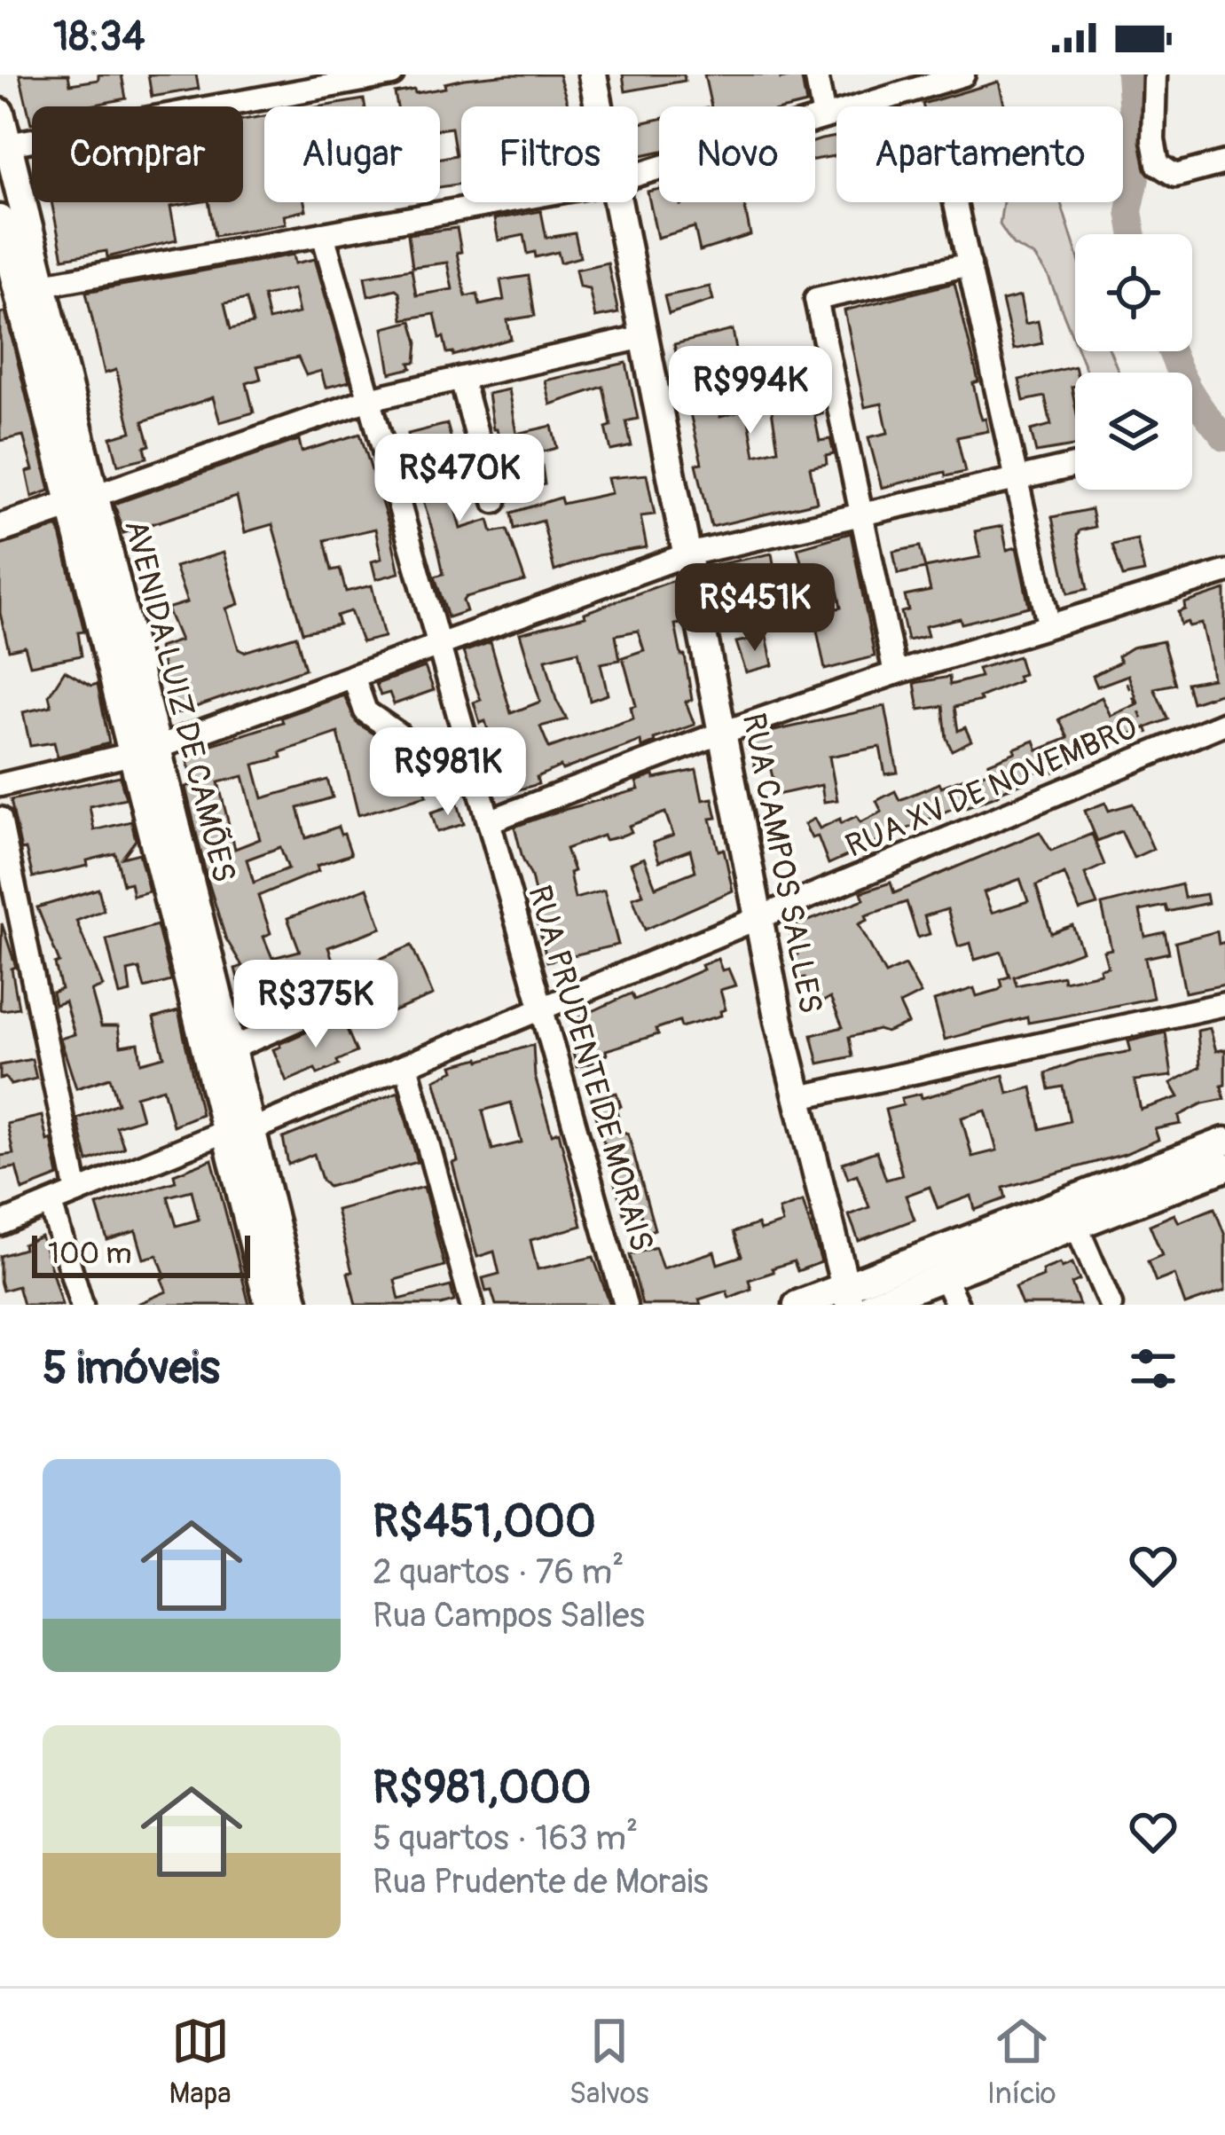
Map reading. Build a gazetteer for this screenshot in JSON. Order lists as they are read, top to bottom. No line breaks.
{"streets":{"main road":["AVENIDA LUIZ DE CAMÕES","RUA CAMPOS SALLES"],"street":["RUA XV DE NOVEMBRO","RUA PRUDENTE DE MORAIS"]},"crossings":[["AVENIDA LUIZ DE CAMÕES","RUA XV DE NOVEMBRO"],["RUA XV DE NOVEMBRO","RUA CAMPOS SALLES"],["RUA XV DE NOVEMBRO","RUA PRUDENTE DE MORAIS"]],"scale_bar":"100 m","page":{"status":"18:34","chip":["Comprar","Alugar","Filtros","Novo","Apartamento"],"price":["R$994K","R$470K","R$451K","R$981K","R$375K"],"scale":"100 m","heading":"5 imóveis","list":[{"name":"R$451,000","note":"2 quartos · 76 m² · Rua Campos Salles"},{"name":"R$981,000","note":"5 quartos · 163 m² · Rua Prudente de Morais"}],"tabs":["Mapa","Salvos","Início"]}}
